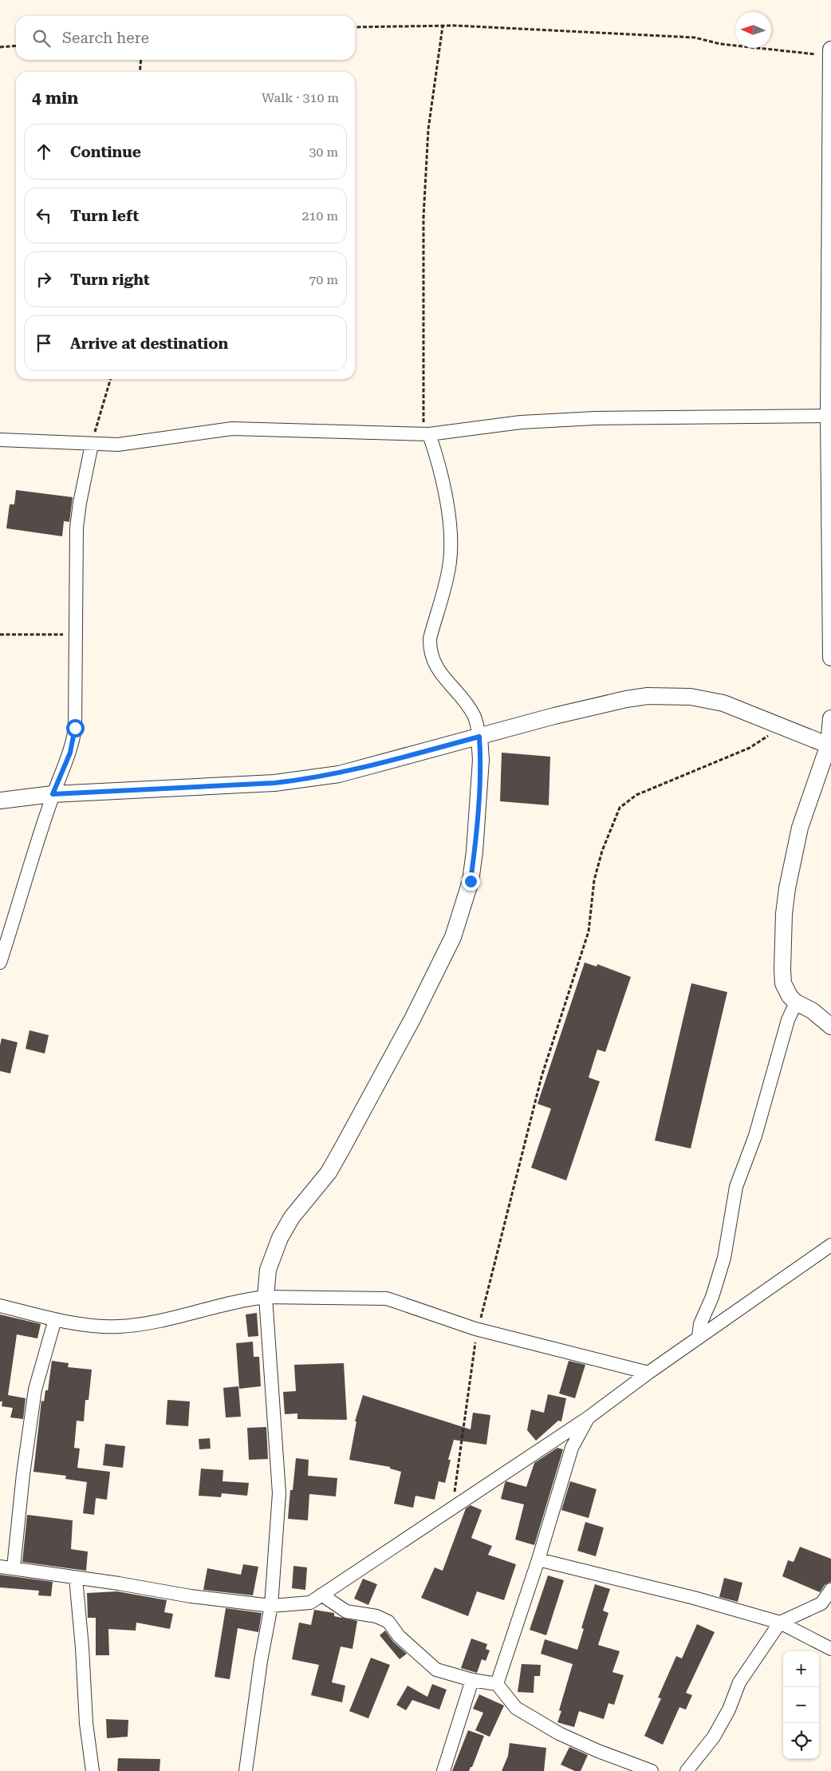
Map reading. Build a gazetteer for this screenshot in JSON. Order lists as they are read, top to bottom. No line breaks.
{"north":"left","page":{"search":"Search here","heading":["4 min","Walk · 310 m"],"list":[["Continue","30 m"],["Turn left","210 m"],["Turn right","70 m"],"Arrive at destination"],"map_buttons":["+","−"]}}
